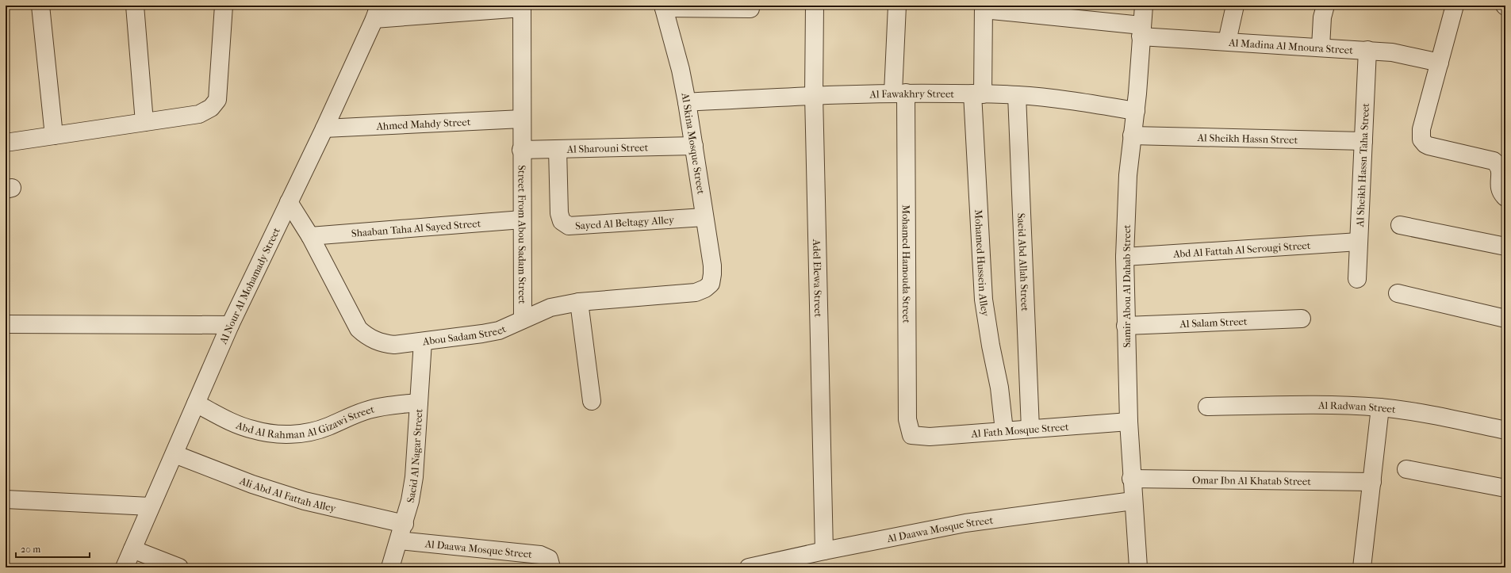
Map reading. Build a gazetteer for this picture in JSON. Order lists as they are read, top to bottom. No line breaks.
{"streets":{"street":["Al Madina Al Mnoura Street","Al Fawakhry Street","Ahmed Mahdy Street","Al Sheikh Hassn Street","Al Skina Mosque Street","Al Sharouni Street","Al Sheikh Hassn Taha Street","Sayed Al Beltagy Alley","Shaaban Taha Al Sayed Street","Street From Abou Sadam Street","Abd Al Fattah Al Serougi Street","Saeid Abd Allah Street","Mohamed Hussein Alley","Mohamed Hamouda Street","Adel Elewa Street","Al Nour Al Mohamady Street","Samir Abou Al Dahab Street","Al Salam Street","Abou Sadam Street","Al Radwan Street","Abd Al Rahman Al Gizawi Street","Al Fath Mosque Street","Saeid Al Nagar Street","Omar Ibn Al Khatab Street","Ali Abd Al Fattah Alley","Al Daawa Mosque Street"]},"crossings":[["Al Madina Al Mnoura Street","Al Sheikh Hassn Taha Street"],["Al Madina Al Mnoura Street","Mohamed Hussein Alley"],["Al Madina Al Mnoura Street","Samir Abou Al Dahab Street"],["Al Fawakhry Street","Al Skina Mosque Street"],["Al Fawakhry Street","Saeid Abd Allah Street"],["Al Fawakhry Street","Mohamed Hussein Alley"],["Al Fawakhry Street","Mohamed Hamouda Street"],["Al Fawakhry Street","Adel Elewa Street"],["Al Fawakhry Street","Samir Abou Al Dahab Street"],["Ahmed Mahdy Street","Street From Abou Sadam Street"],["Ahmed Mahdy Street","Al Nour Al Mohamady Street"],["Al Sheikh Hassn Street","Al Sheikh Hassn Taha Street"],["Al Sheikh Hassn Street","Samir Abou Al Dahab Street"],["Al Skina Mosque Street","Al Sharouni Street"],["Al Skina Mosque Street","Sayed Al Beltagy Alley"],["Al Skina Mosque Street","Abou Sadam Street"],["Al Sharouni Street","Sayed Al Beltagy Alley"],["Al Sharouni Street","Street From Abou Sadam Street"],["Al Sheikh Hassn Taha Street","Abd Al Fattah Al Serougi Street"],["Shaaban Taha Al Sayed Street","Street From Abou Sadam Street"],["Shaaban Taha Al Sayed Street","Abou Sadam Street"],["Street From Abou Sadam Street","Abou Sadam Street"],["Abd Al Fattah Al Serougi Street","Samir Abou Al Dahab Street"],["Saeid Abd Allah Street","Al Fath Mosque Street"],["Mohamed Hussein Alley","Al Fath Mosque Street"],["Mohamed Hamouda Street","Al Fath Mosque Street"],["Adel Elewa Street","Al Daawa Mosque Street"],["Al Nour Al Mohamady Street","Abou Sadam Street"],["Al Nour Al Mohamady Street","Abd Al Rahman Al Gizawi Street"],["Al Nour Al Mohamady Street","Ali Abd Al Fattah Alley"],["Samir Abou Al Dahab Street","Al Salam Street"],["Samir Abou Al Dahab Street","Al Fath Mosque Street"],["Samir Abou Al Dahab Street","Omar Ibn Al Khatab Street"],["Samir Abou Al Dahab Street","Al Daawa Mosque Street"],["Abou Sadam Street","Saeid Al Nagar Street"],["Abd Al Rahman Al Gizawi Street","Saeid Al Nagar Street"],["Saeid Al Nagar Street","Ali Abd Al Fattah Alley"],["Saeid Al Nagar Street","Al Daawa Mosque Street"],["Ali Abd Al Fattah Alley","Al Daawa Mosque Street"]],"scale_bar":"20 m"}
